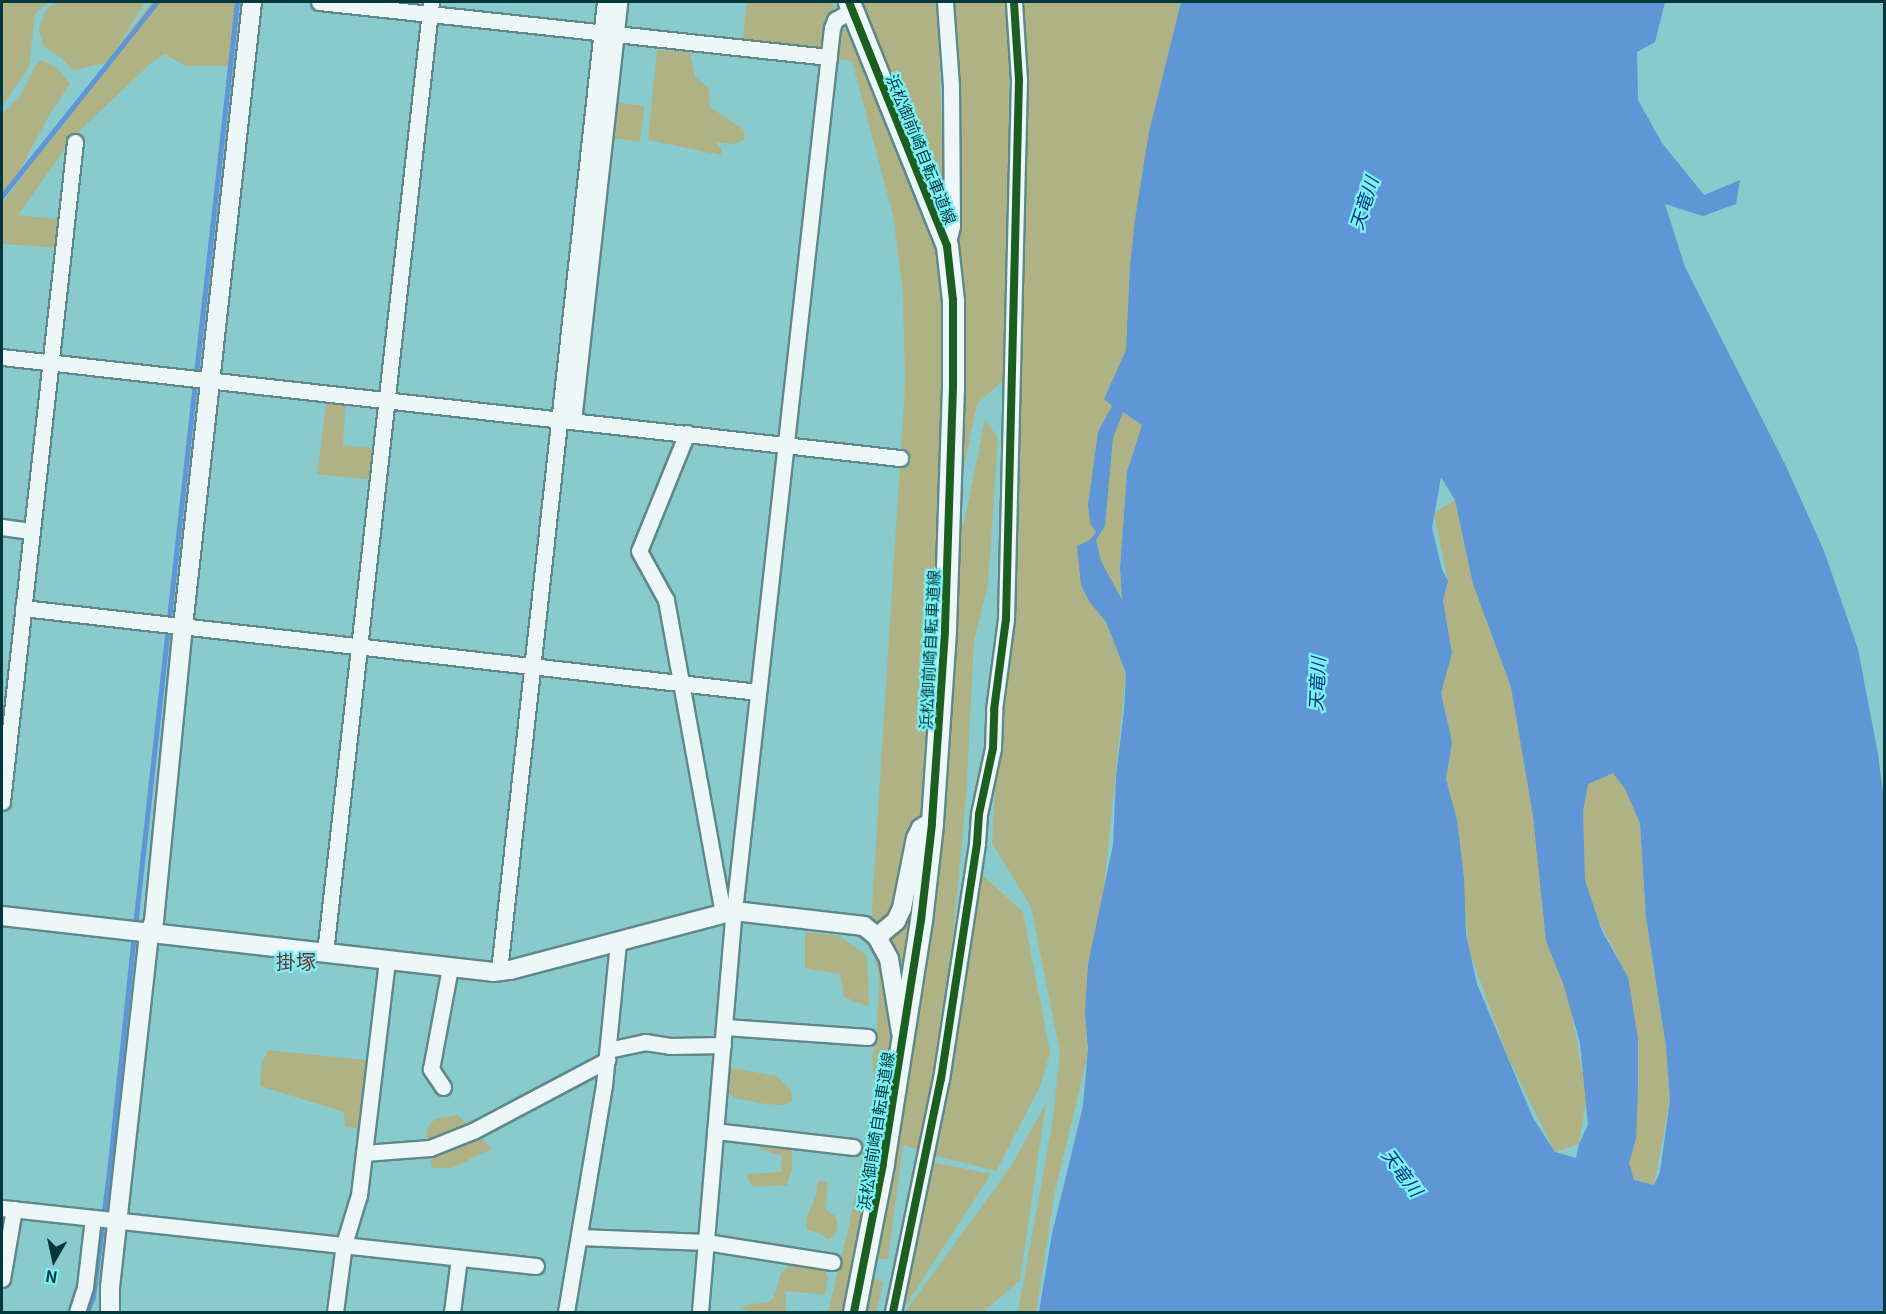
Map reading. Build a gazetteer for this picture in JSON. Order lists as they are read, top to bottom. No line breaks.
{"streets":{"main road":["浜松御前崎自転車道線"]},"districts":["掛塚"],"water":["天竜川"],"north":"bottom"}
